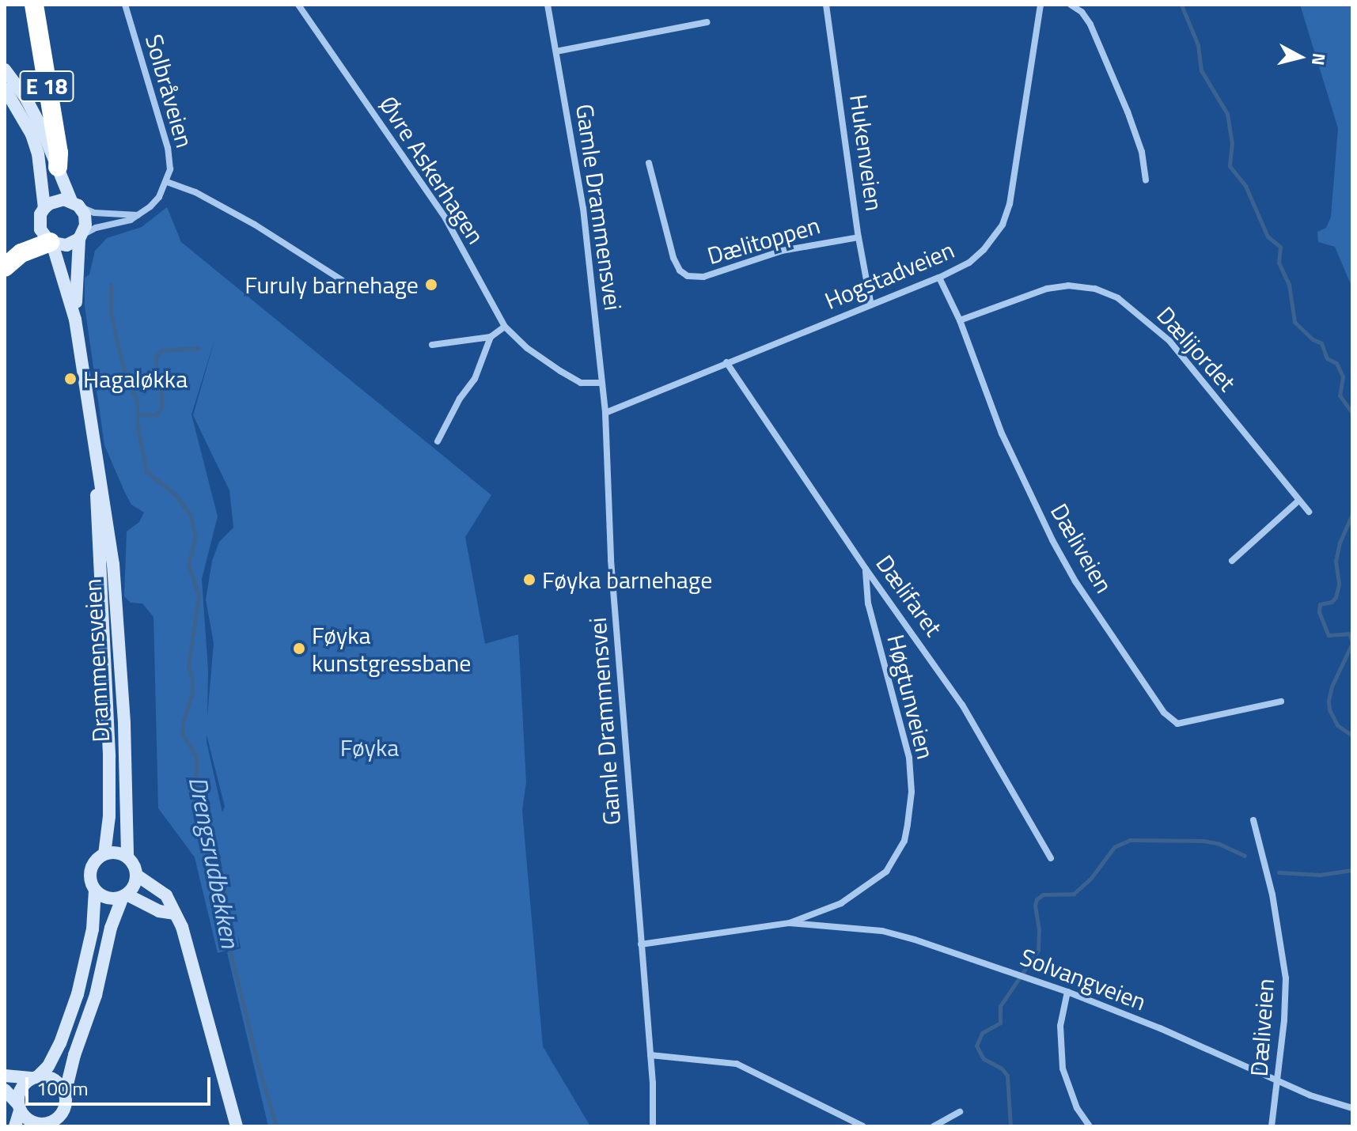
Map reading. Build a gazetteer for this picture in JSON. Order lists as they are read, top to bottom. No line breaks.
{"streets":{"highway":["E 18"],"main road":["Drammensveien"],"street":["Solbråveien","Hukenveien","Øvre Askerhagen","Gamle Drammensvei","Dælitoppen","Hogstadveien","Dælijordet","Dæliveien","Dælifaret","Høgtunveien","Solvangveien"]},"crossings":[["Solbråveien","Drammensveien"],["Hukenveien","Dælitoppen"],["Hukenveien","Hogstadveien"],["Øvre Askerhagen","Gamle Drammensvei"],["Gamle Drammensvei","Hogstadveien"],["Gamle Drammensvei","Høgtunveien"],["Hogstadveien","Dæliveien"],["Hogstadveien","Dælifaret"],["Dælijordet","Dæliveien"],["Dæliveien","Solvangveien"],["Dælifaret","Høgtunveien"],["Høgtunveien","Solvangveien"]],"water":["Drengsrudbekken"],"parks":["Føyka"],"places":["Furuly barnehage","Hagaløkka","Føyka barnehage","Føyka kunstgressbane"],"scale_bar":"100 m","north":"right"}
